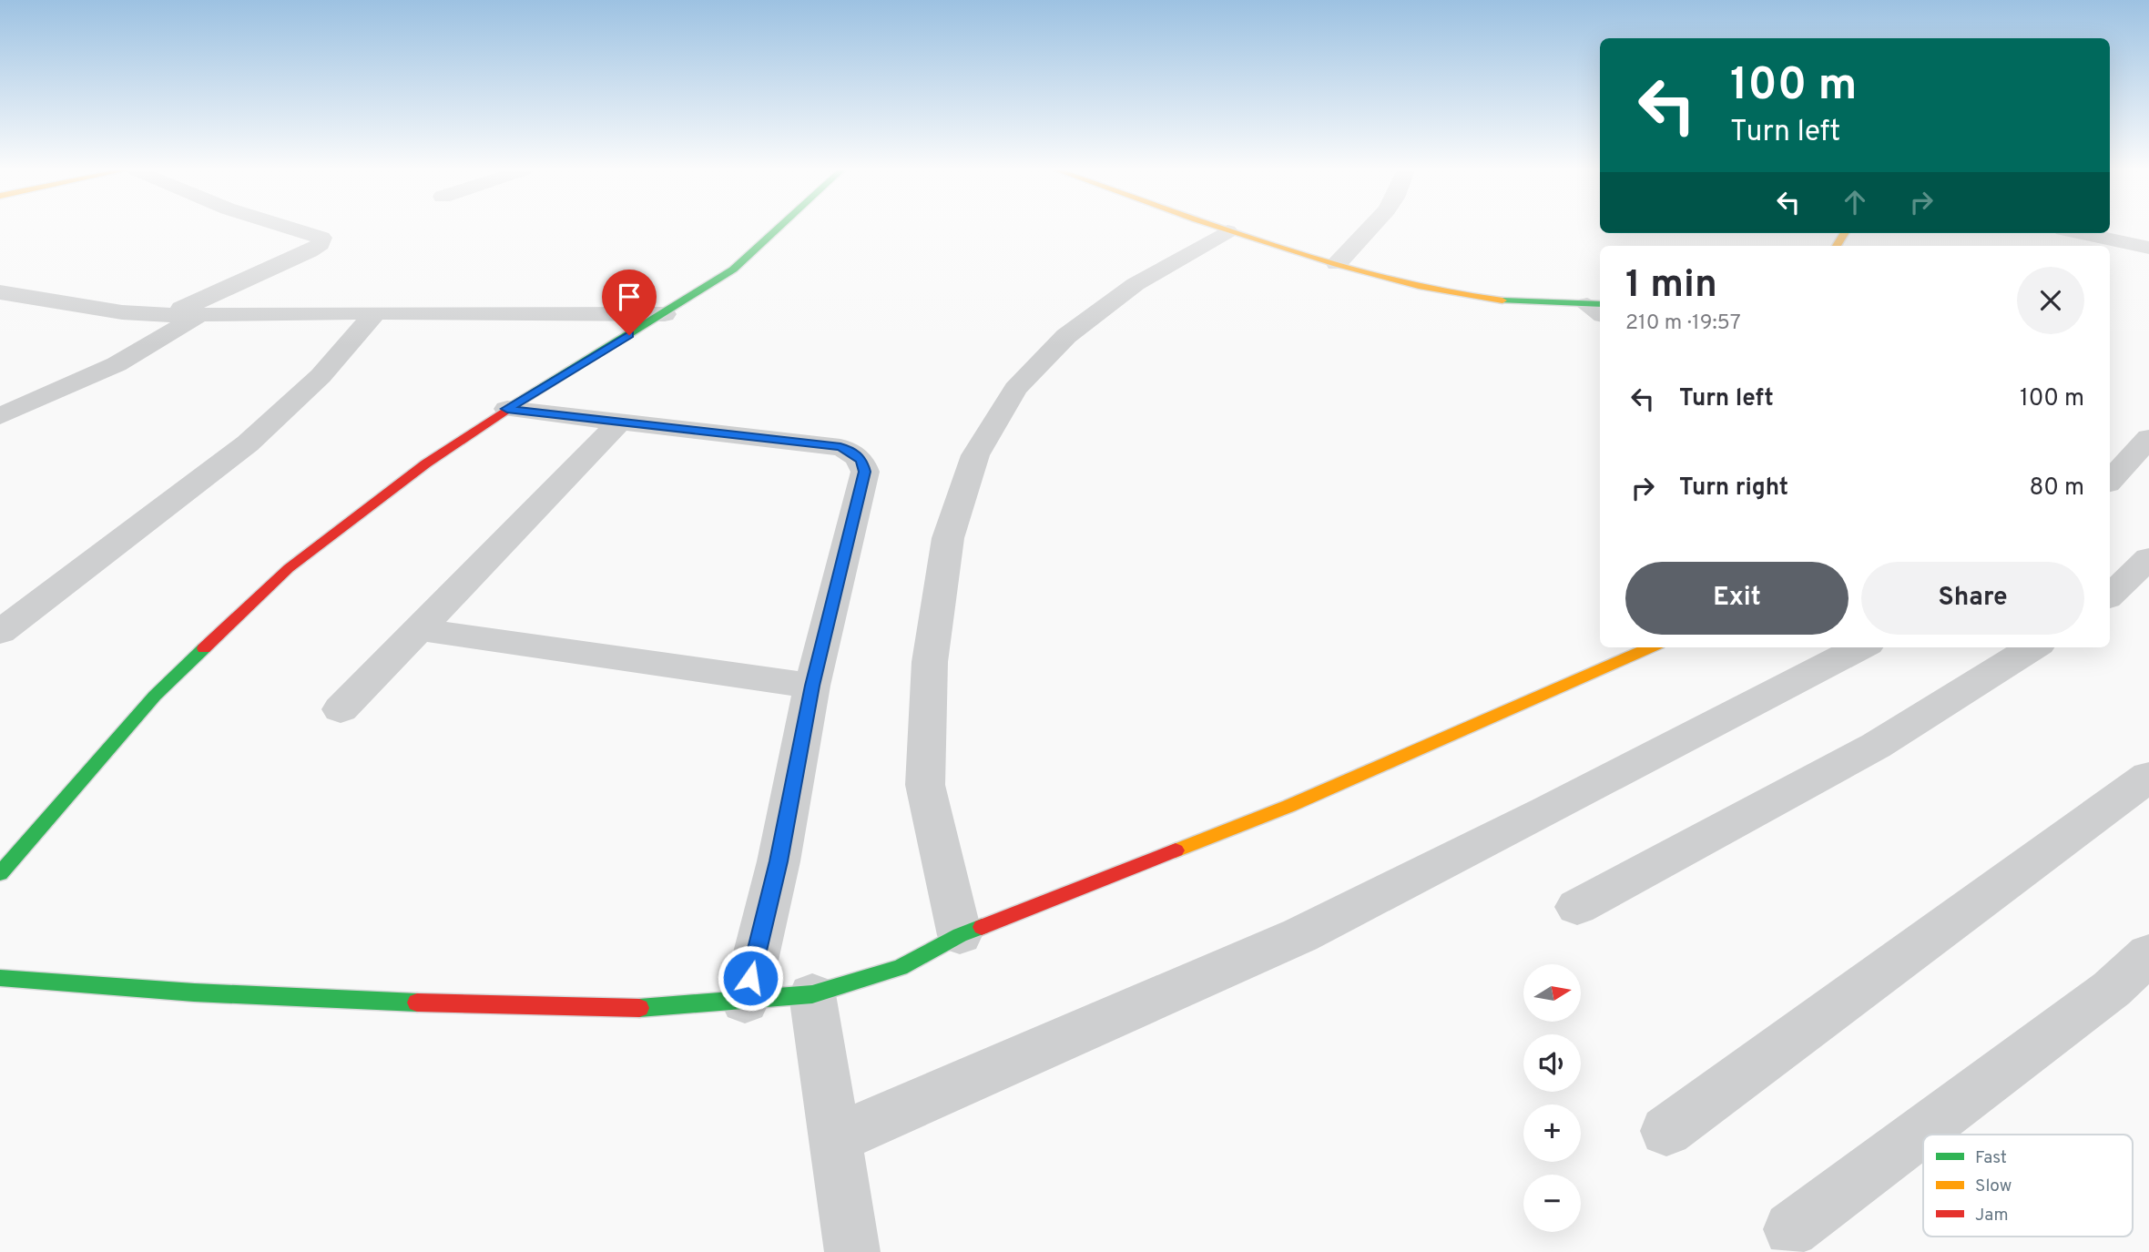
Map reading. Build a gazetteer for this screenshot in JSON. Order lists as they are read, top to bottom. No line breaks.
{"legend":["Fast","Slow","Jam"],"north":"right","page":{"turn":["100 m","Turn left"],"heading":["1 min","210 m · 19:57"],"list":[{"name":"Turn left","value":"100 m"},{"name":"Turn right","value":"80 m"}],"buttons":["Exit","Share"],"map_buttons":["+","−"]}}
